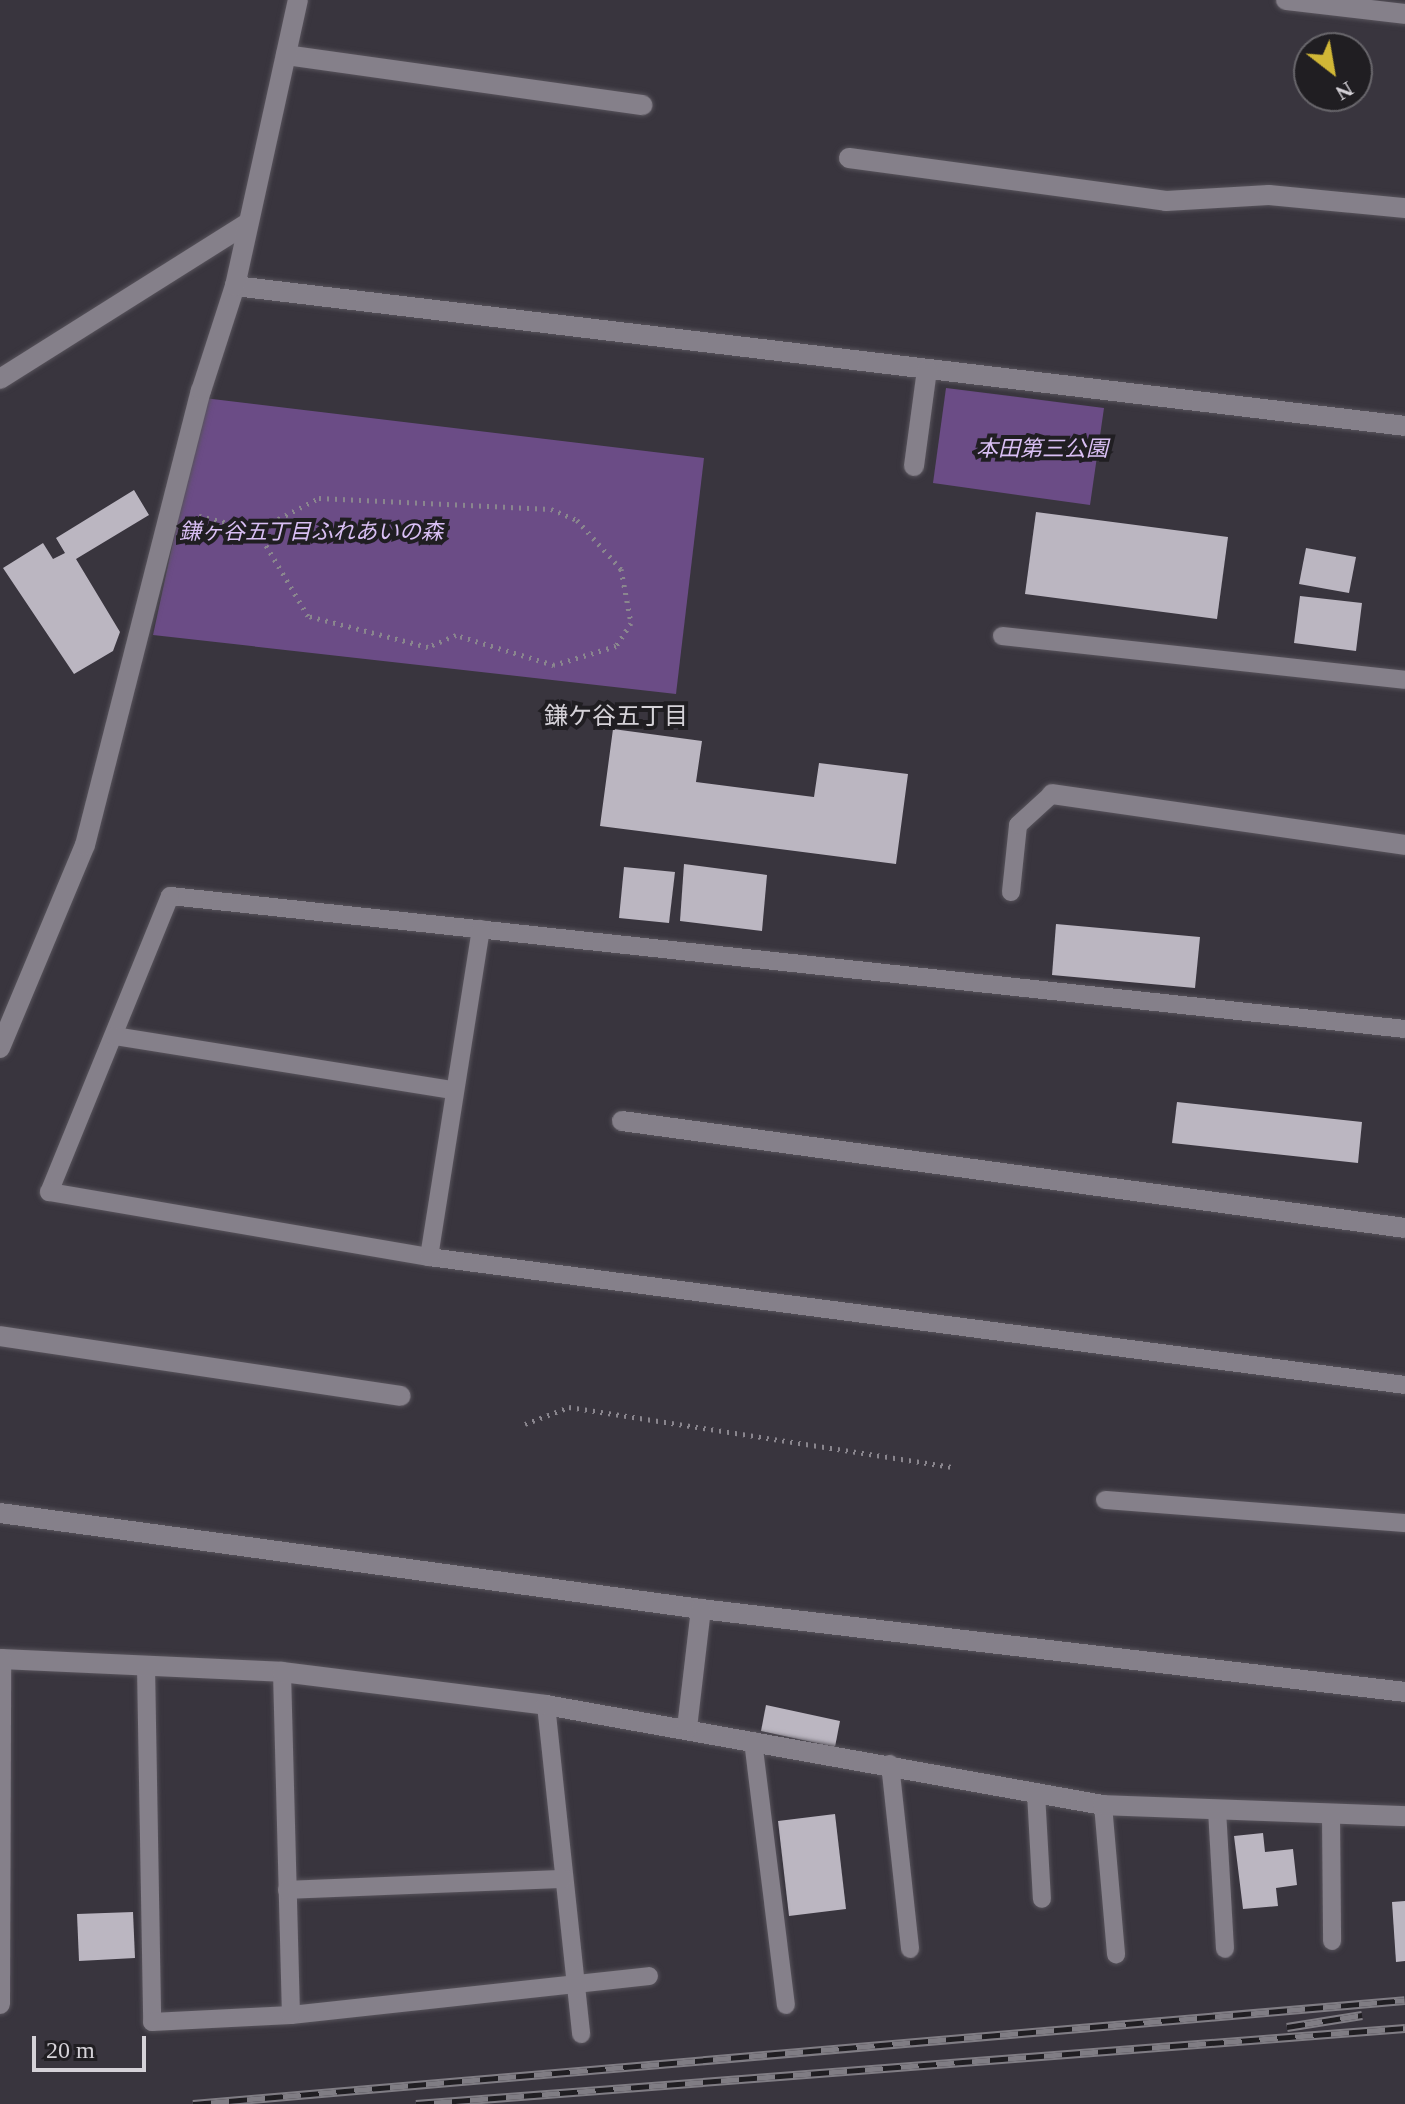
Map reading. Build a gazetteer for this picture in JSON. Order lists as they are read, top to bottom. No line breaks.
{"districts":["鎌ケ谷五丁目"],"parks":["本田第三公園","鎌ヶ谷五丁目ふれあいの森"],"scale_bar":"20 m","north":"bottom right"}
